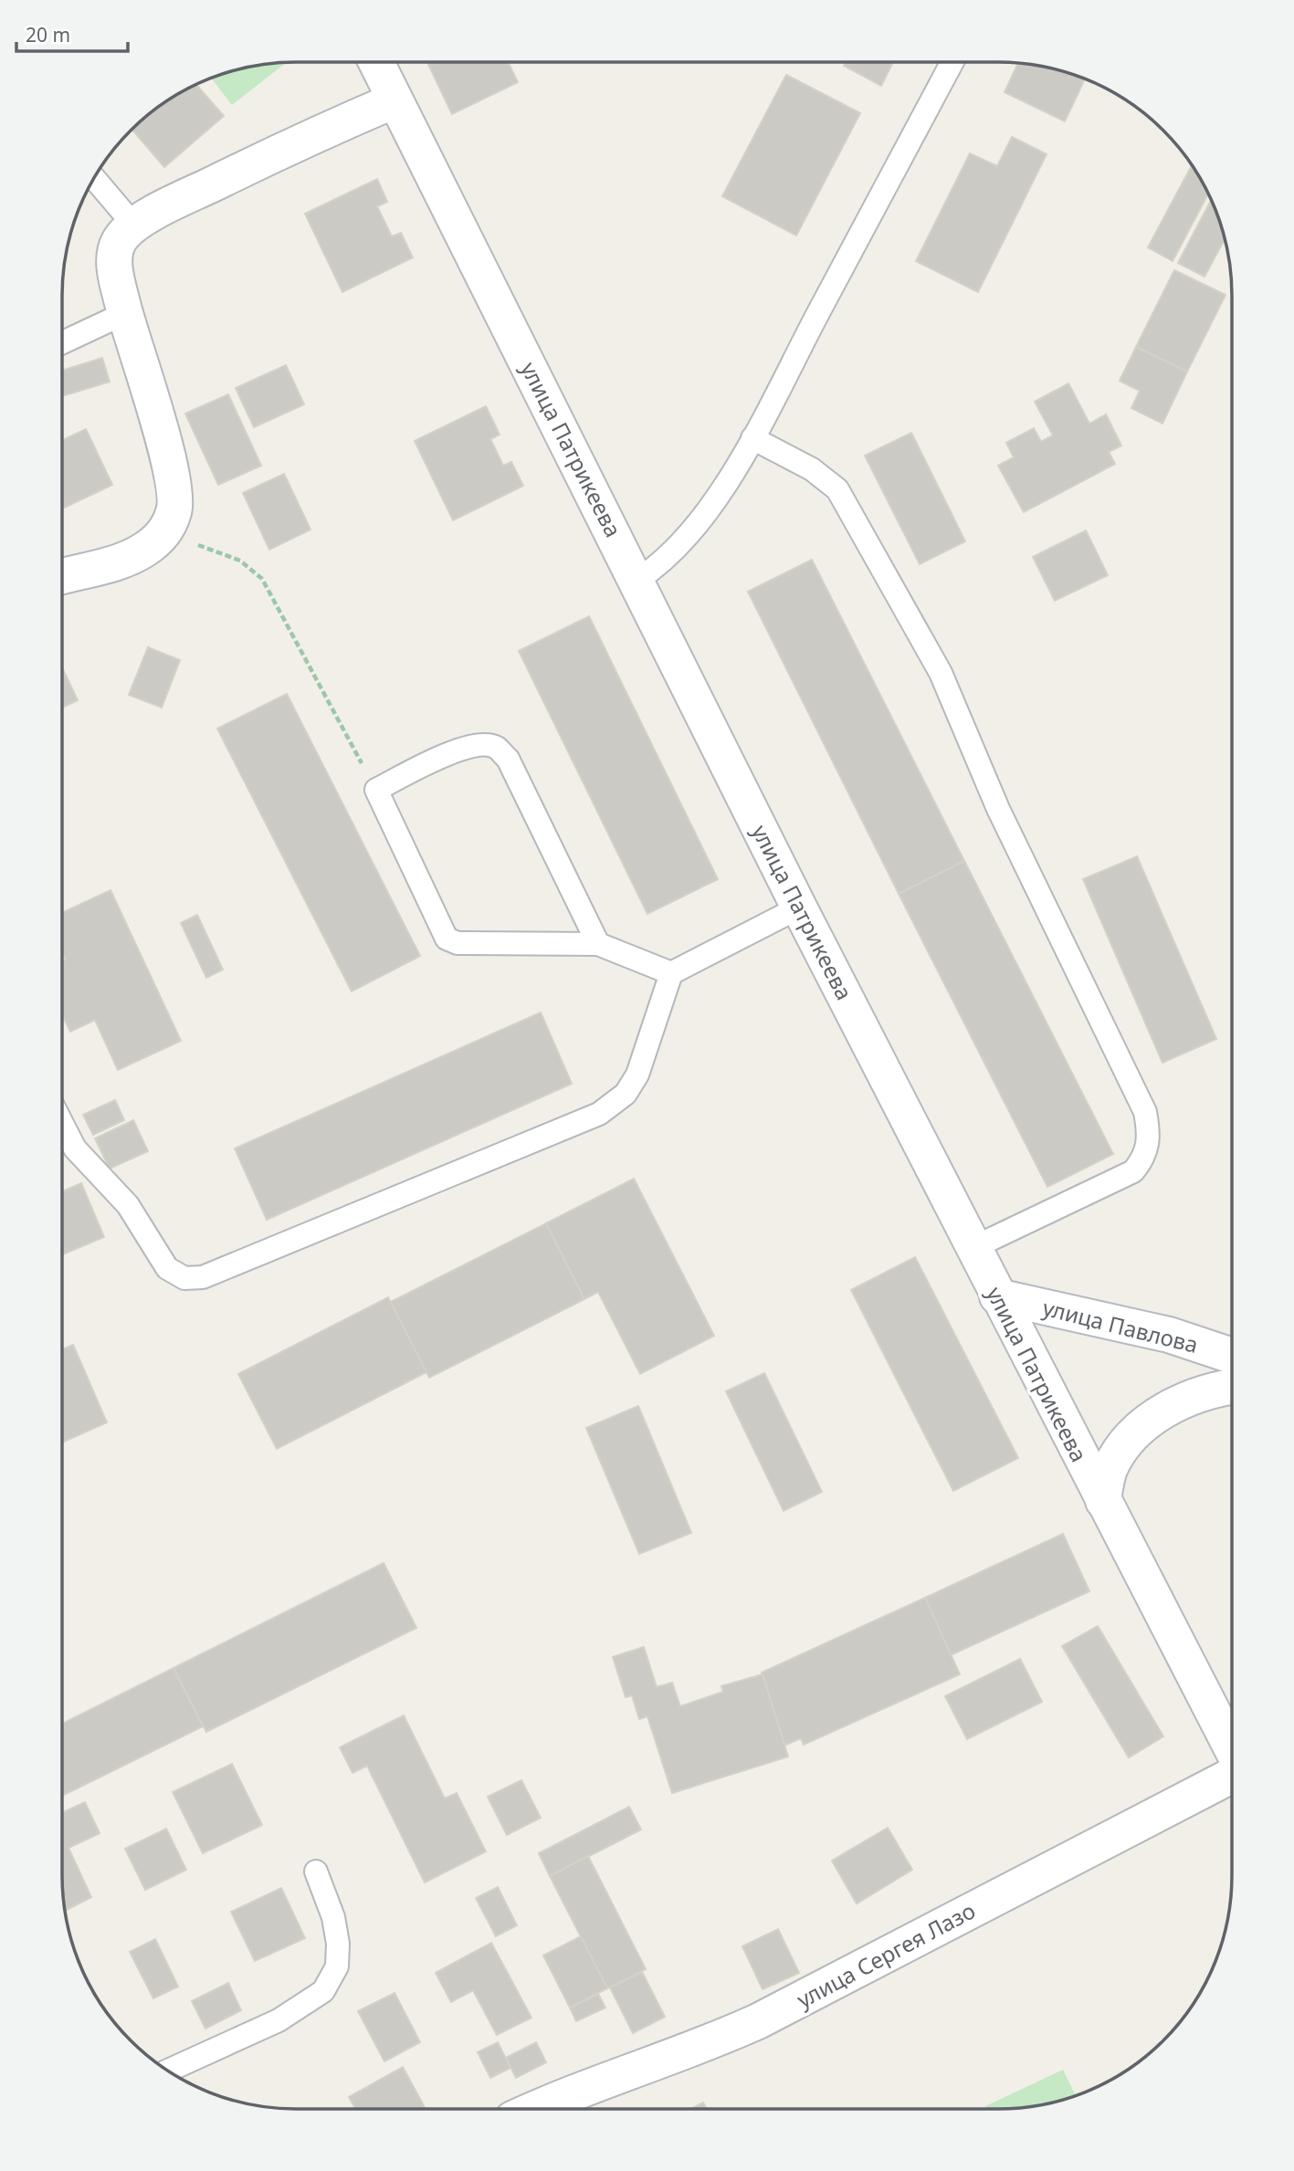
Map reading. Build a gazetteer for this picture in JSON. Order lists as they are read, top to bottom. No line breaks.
{"streets":{"street":["улица Патрикеева","улица Павлова","улица Сергея Лазо"]},"crossings":[["улица Патрикеева","улица Павлова"]],"scale_bar":"20 m"}
